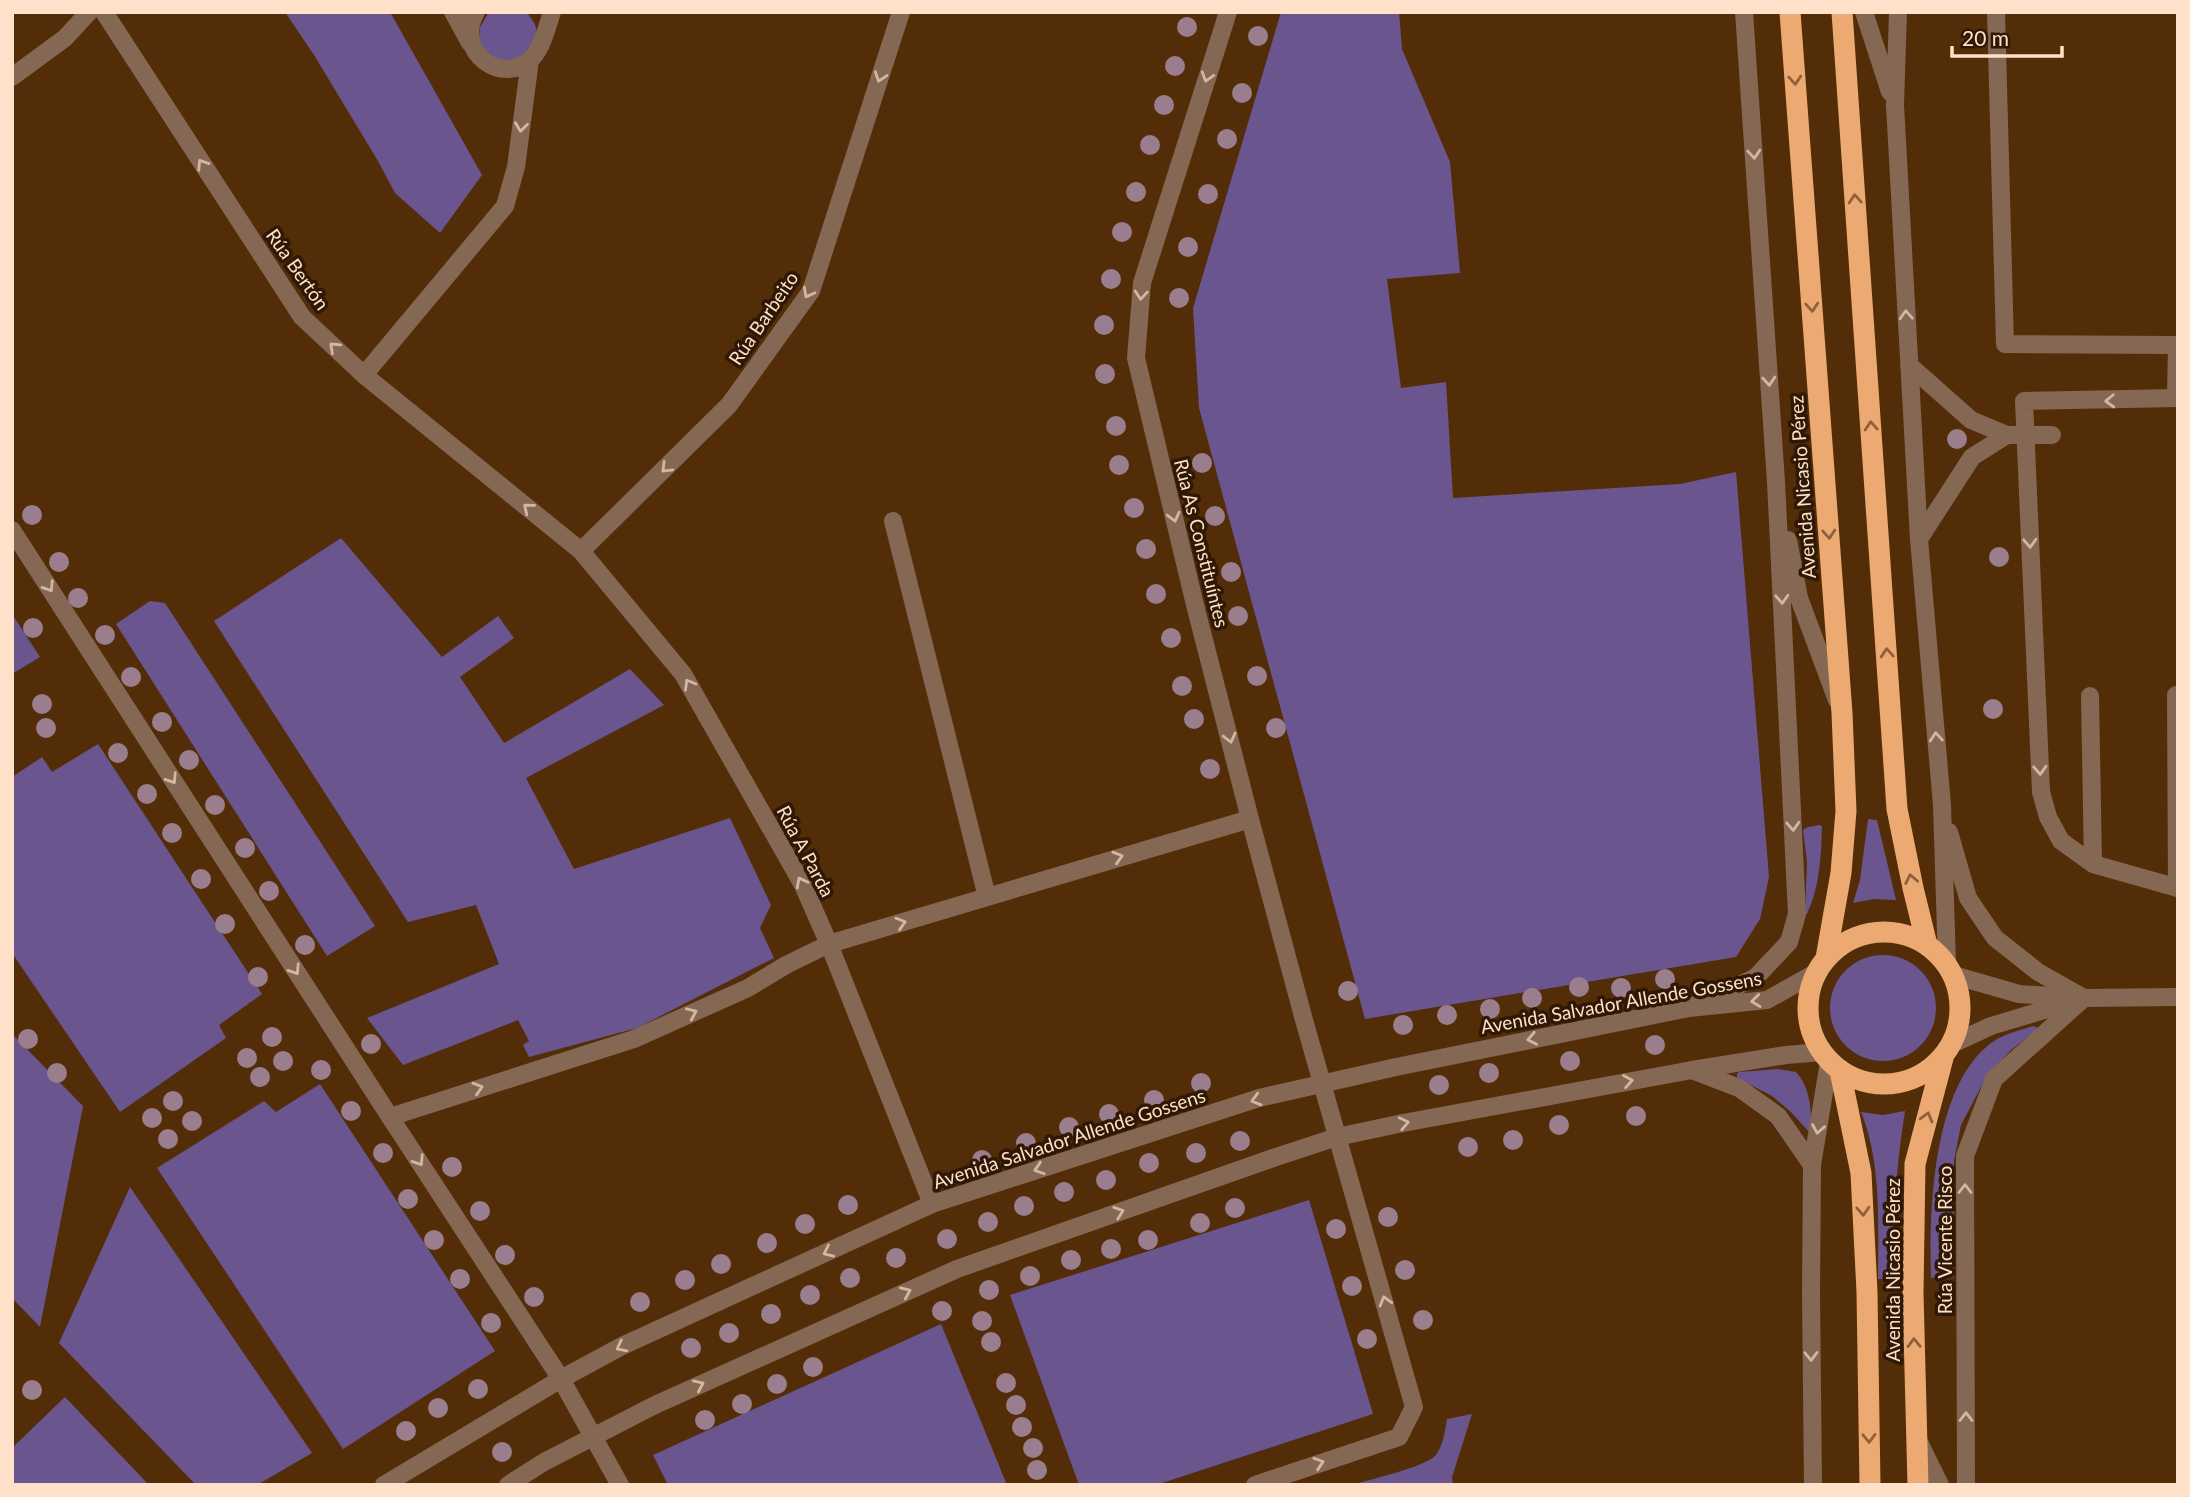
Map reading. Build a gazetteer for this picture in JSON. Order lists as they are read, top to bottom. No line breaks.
{"streets":{"highway":["Avenida Nicasio Pérez"],"street":["Rúa Bertón","Rúa Barbeito","Rúa As Constituíntes","Rúa A Parda","Avenida Salvador Allende Gossens","Rúa Vicente Risco"]},"crossings":[["Rúa Bertón","Rúa Barbeito"],["Rúa Bertón","Rúa A Parda"],["Rúa Barbeito","Rúa A Parda"],["Avenida Nicasio Pérez","Avenida Salvador Allende Gossens"],["Rúa As Constituíntes","Avenida Salvador Allende Gossens"],["Rúa A Parda","Avenida Salvador Allende Gossens"]],"one_way":["Rúa Bertón","Rúa Barbeito","Rúa A Parda"],"scale_bar":"20 m"}
